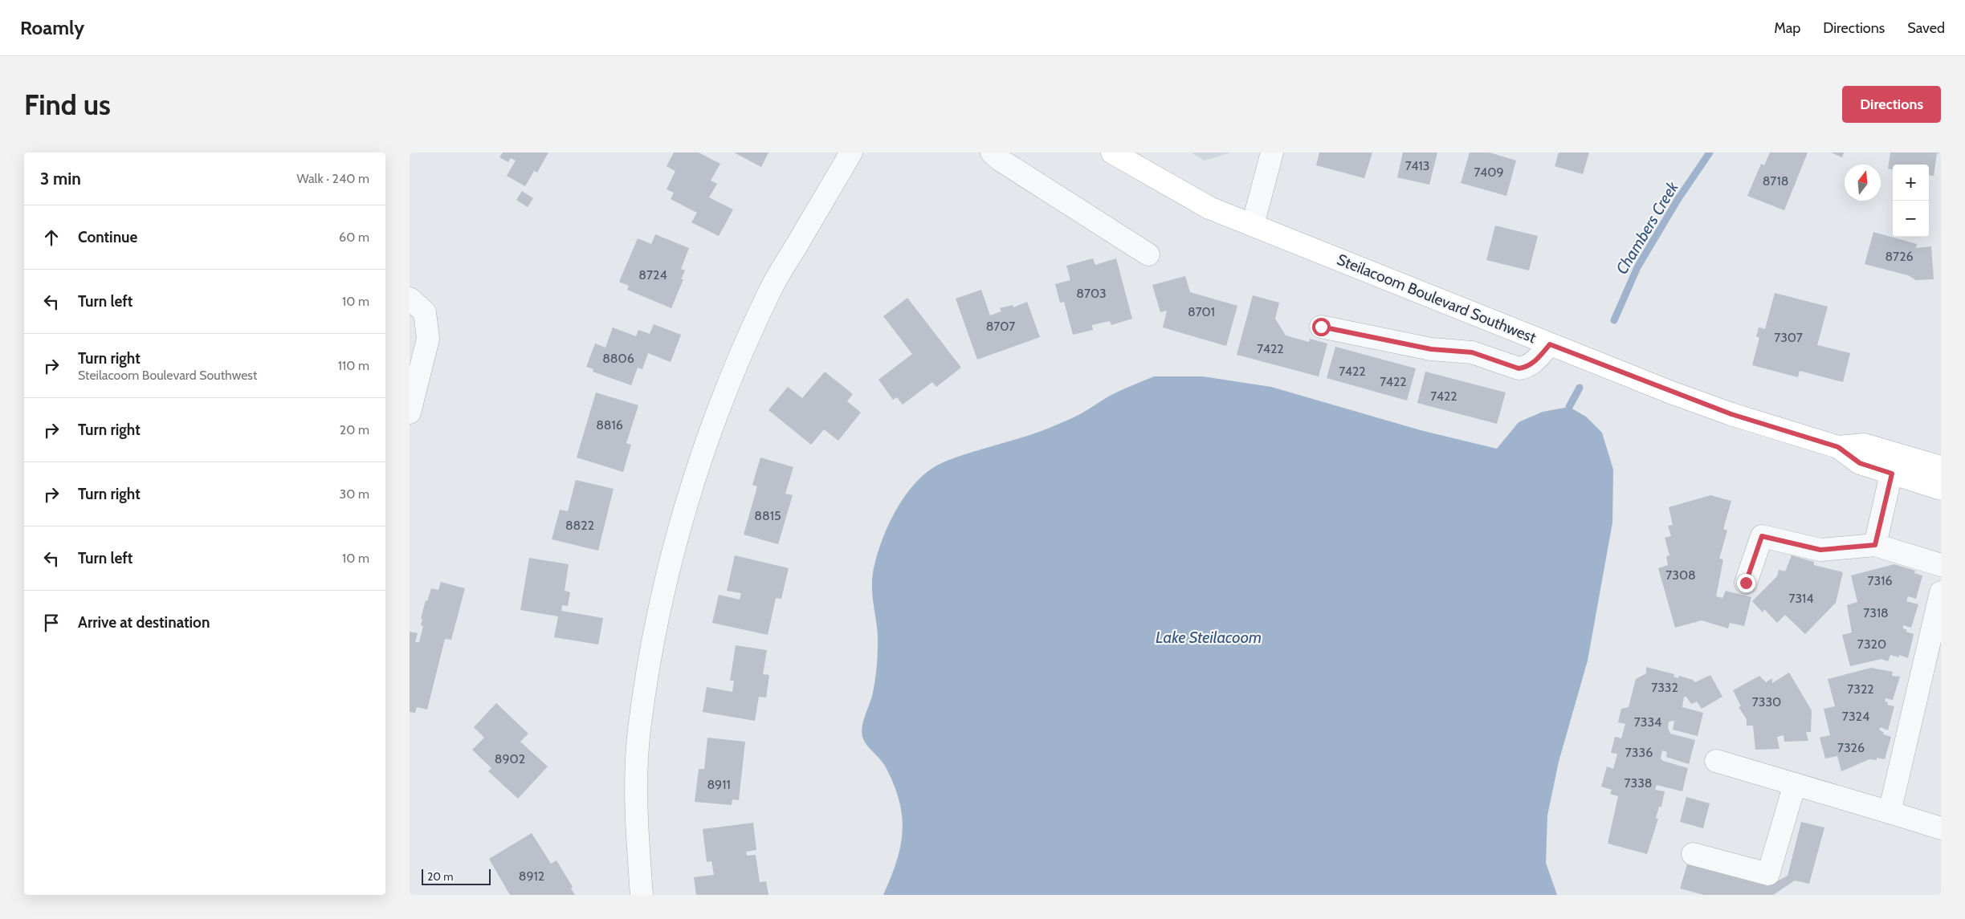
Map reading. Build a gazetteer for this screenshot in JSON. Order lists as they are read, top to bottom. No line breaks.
{"streets":{"main road":["Steilacoom Boulevard Southwest"]},"water":["Chambers Creek","Lake Steilacoom"],"house_numbers":["7413","7409","8718","8726","8724","8703","8701","8707","7307","7422","8806","7422","7422","7422","8816","8815","8822","7308","7316","7314","7318","7320","7332","7322","7330","7324","7334","7326","7336","8902","7338","8911","8912"],"scale_bar":"20 m","north":"top","page":{"header":"Roamly","nav":["Map","Directions","Saved"],"buttons":"Directions","title":"Find us","heading":["3 min","Walk · 240 m"],"map_buttons":["+","−"],"list":[["Continue","60 m"],["Turn left","10 m"],["Turn right","Steilacoom Boulevard Southwest","110 m"],["Turn right","20 m"],["Turn right","30 m"],["Turn left","10 m"],"Arrive at destination"],"scale":"20 m"}}
